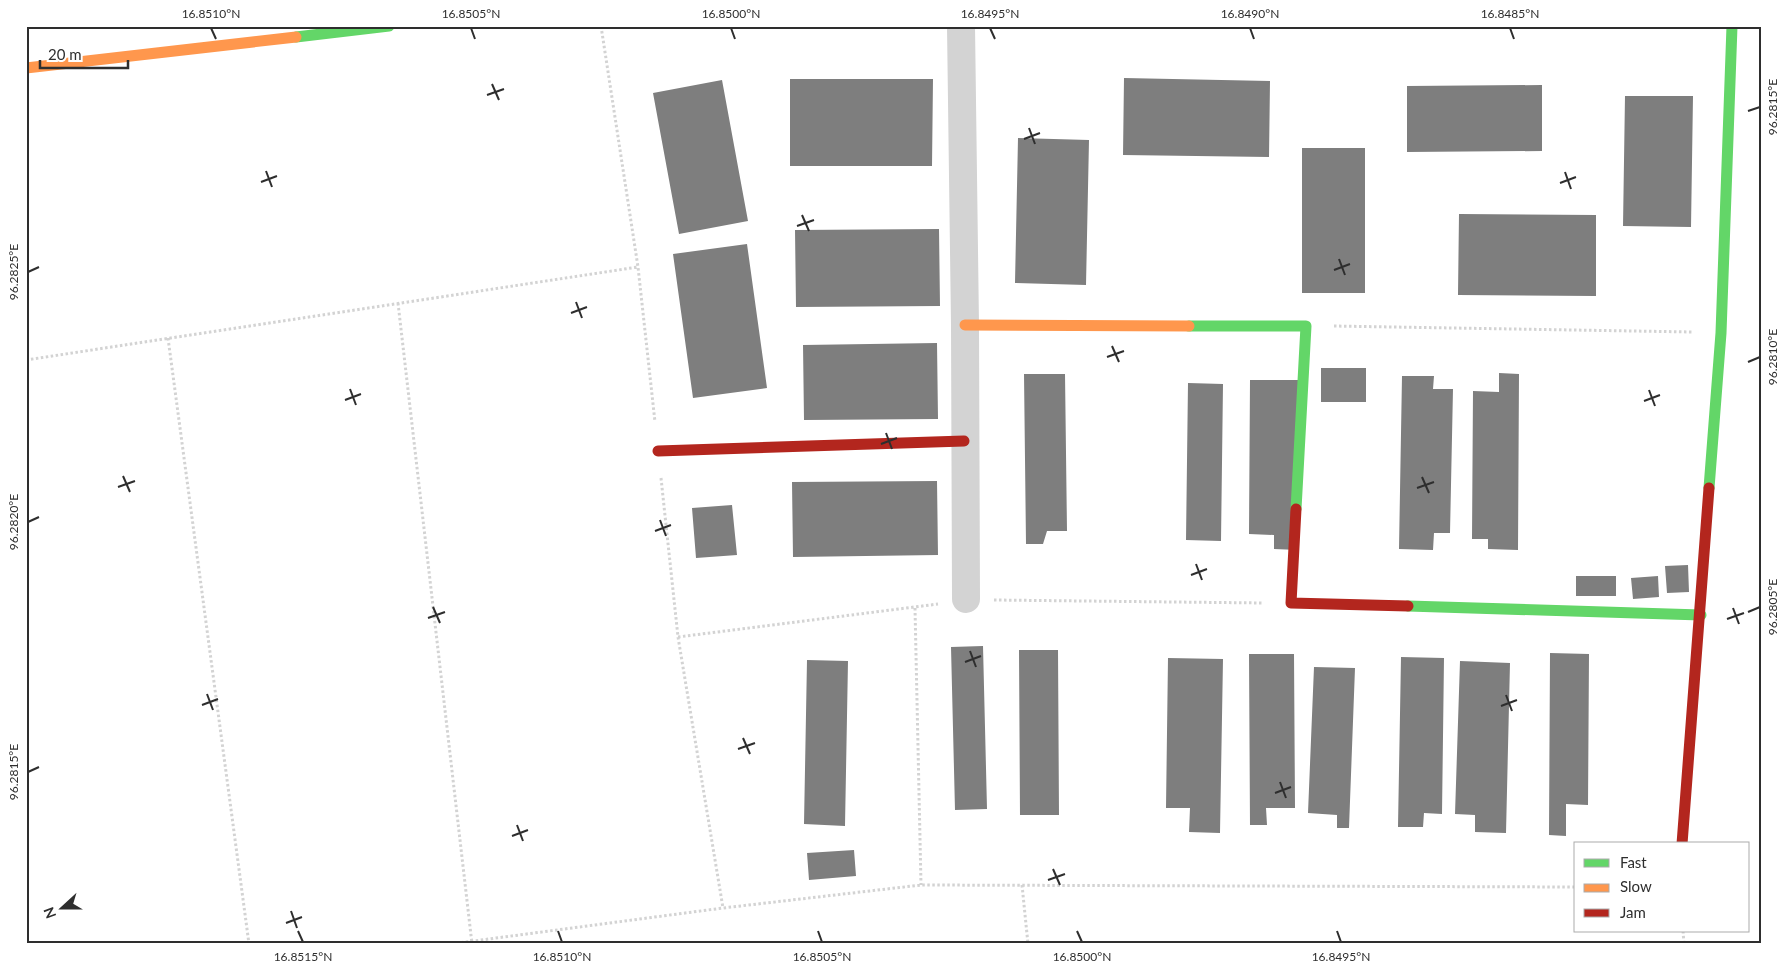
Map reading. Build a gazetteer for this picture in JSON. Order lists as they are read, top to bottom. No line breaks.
{"legend":["Fast","Slow","Jam"],"scale_bar":"20 m","north":"left","coordinates":["16.8510°N","16.8505°N","16.8500°N","16.8495°N","16.8490°N","16.8485°N","96.2815°E","96.2825°E","96.2810°E","96.2820°E","96.2805°E","16.8515°N"]}
